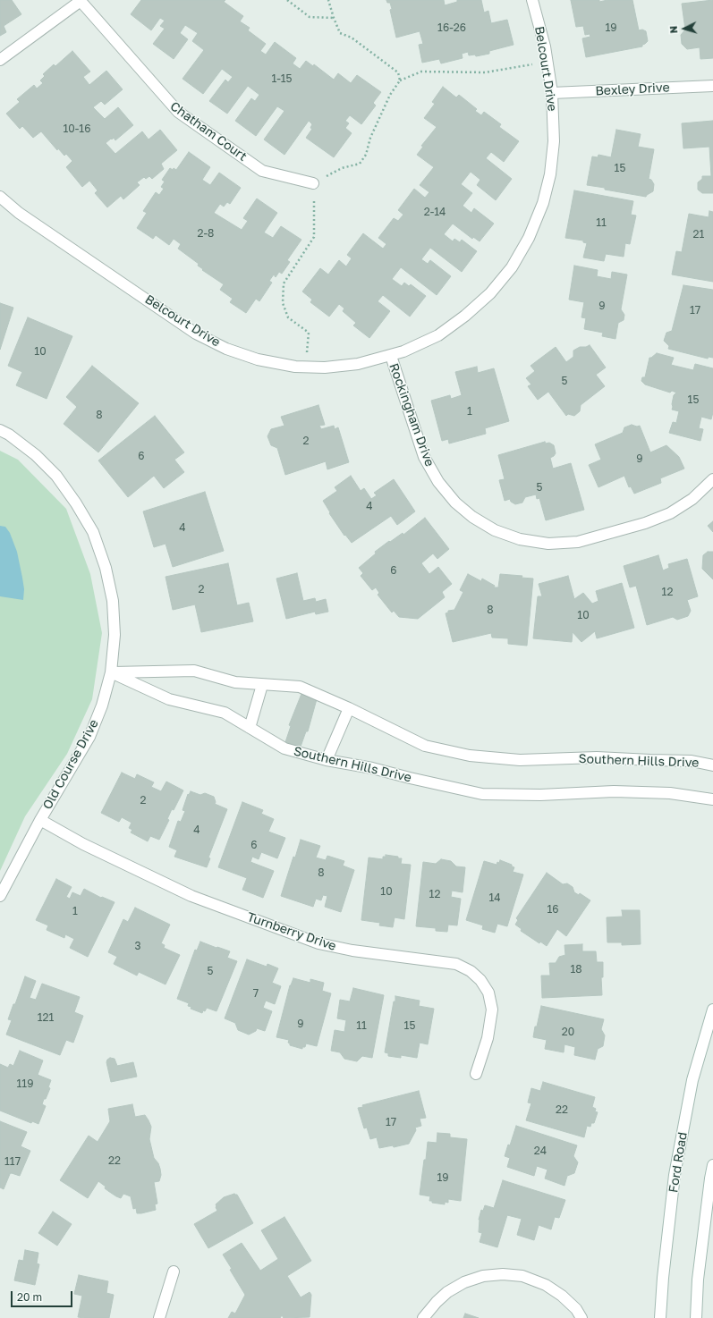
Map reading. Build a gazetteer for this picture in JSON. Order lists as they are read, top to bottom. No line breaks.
{"streets":{"street":["Belcourt Drive","Bexley Drive","Chatham Court","Rockingham Drive","Southern Hills Drive","Old Course Drive","Turnberry Drive","Ford Road"]},"crossings":[["Belcourt Drive","Bexley Drive"],["Belcourt Drive","Rockingham Drive"],["Southern Hills Drive","Old Course Drive"],["Old Course Drive","Turnberry Drive"]],"house_numbers":["16-26","19","1-15","10-16","15","2-14","11","2-8","21","9","17","10","5","15","1","8","2","6","9","5","4","4","6","2","12","8","10","2","4","6","8","10","12","14","16","1","3","18","5","7","121","9","11","15","20","119","22","17","24","22","117","19"],"scale_bar":"20 m","north":"left"}
